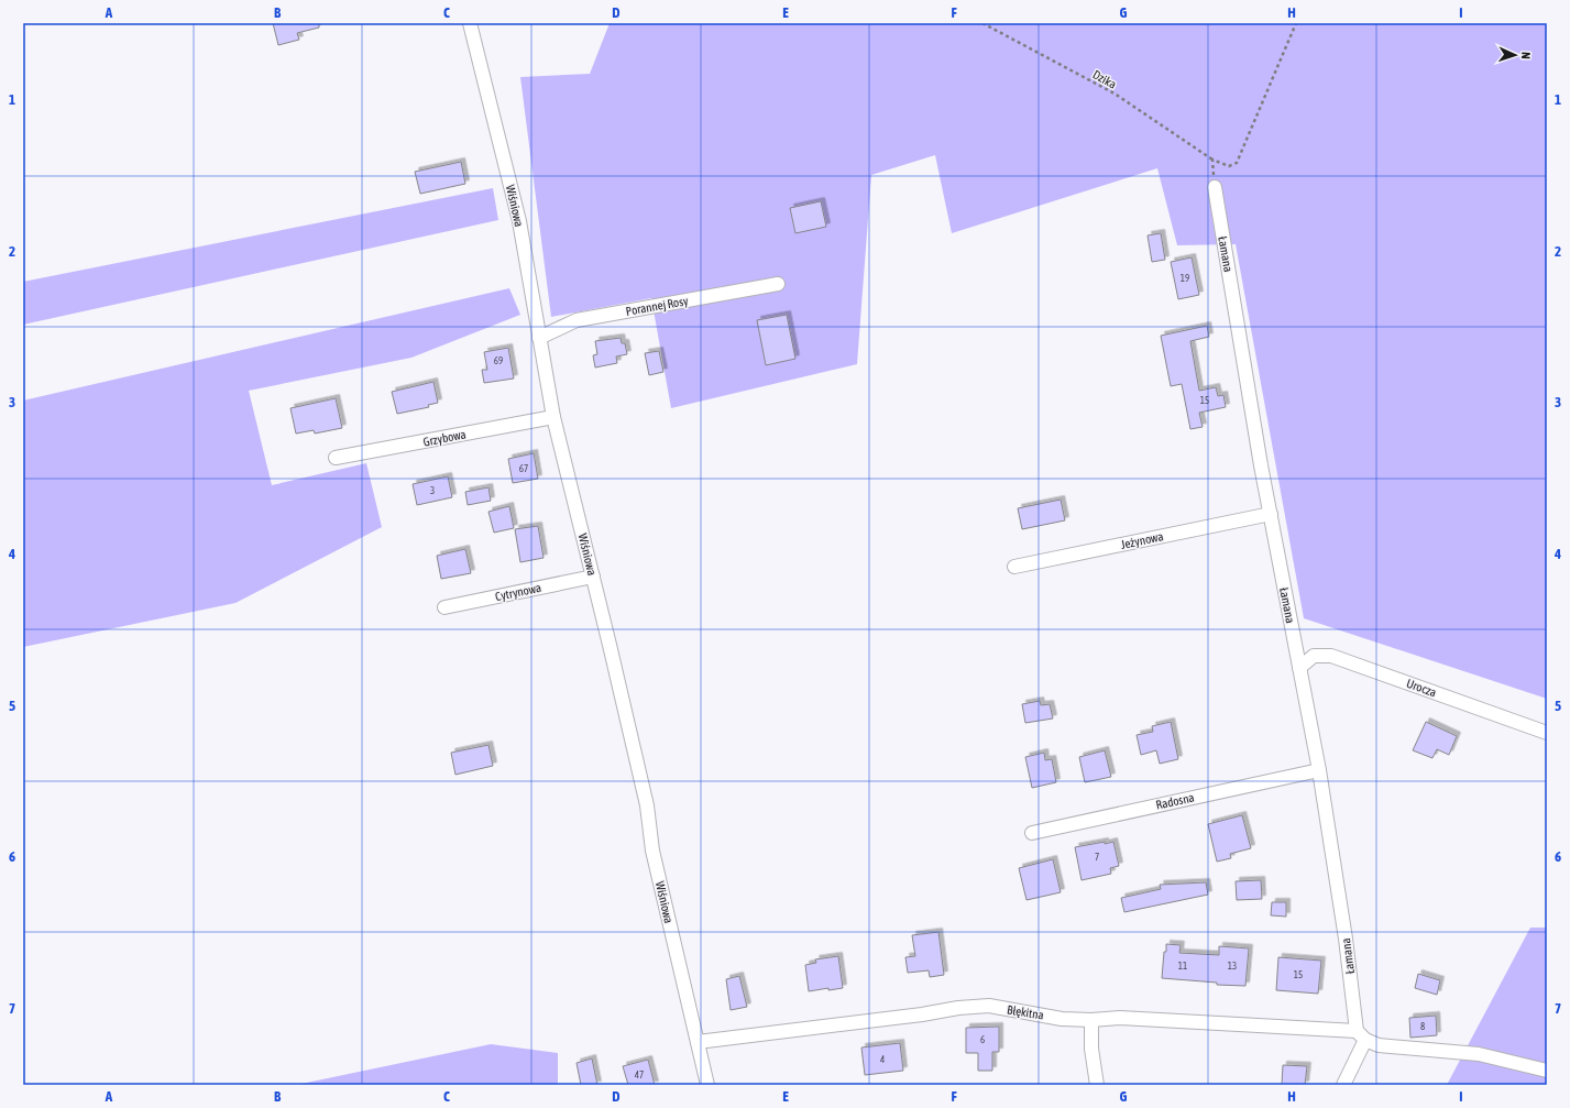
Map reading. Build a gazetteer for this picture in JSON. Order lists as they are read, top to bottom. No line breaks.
{"streets":{"street":["Wiśniowa","Łamana","Porannej Rosy","Grzybowa","Jeżynowa","Cytrynowa","Urocza","Radosna","Błękitna"],"path":["Dzika"]},"crossings":[["Wiśniowa","Porannej Rosy"],["Wiśniowa","Grzybowa"],["Wiśniowa","Cytrynowa"],["Wiśniowa","Błękitna"],["Łamana","Jeżynowa"],["Łamana","Urocza"],["Łamana","Radosna"],["Łamana","Błękitna"]],"house_numbers":["19","69","15","67","3","7","11","13","15","8","6","4","47"],"north":"right","grid":{"columns":["A","B","C","D","E","F","G","H","I"],"rows":["1","2","3","4","5","6","7"]}}
